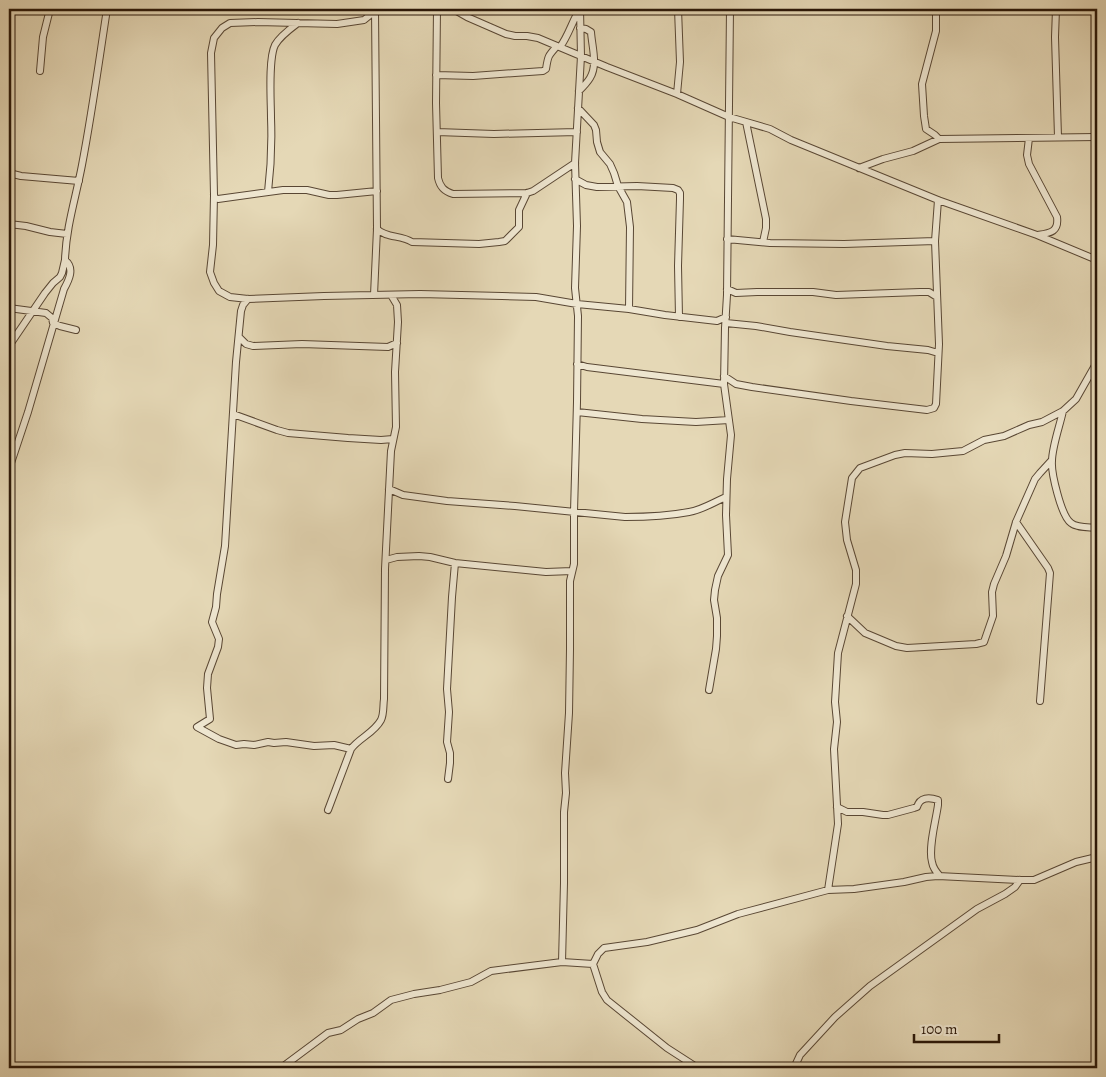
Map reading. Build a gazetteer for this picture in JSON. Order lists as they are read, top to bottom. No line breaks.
{"scale_bar":"100 m"}
